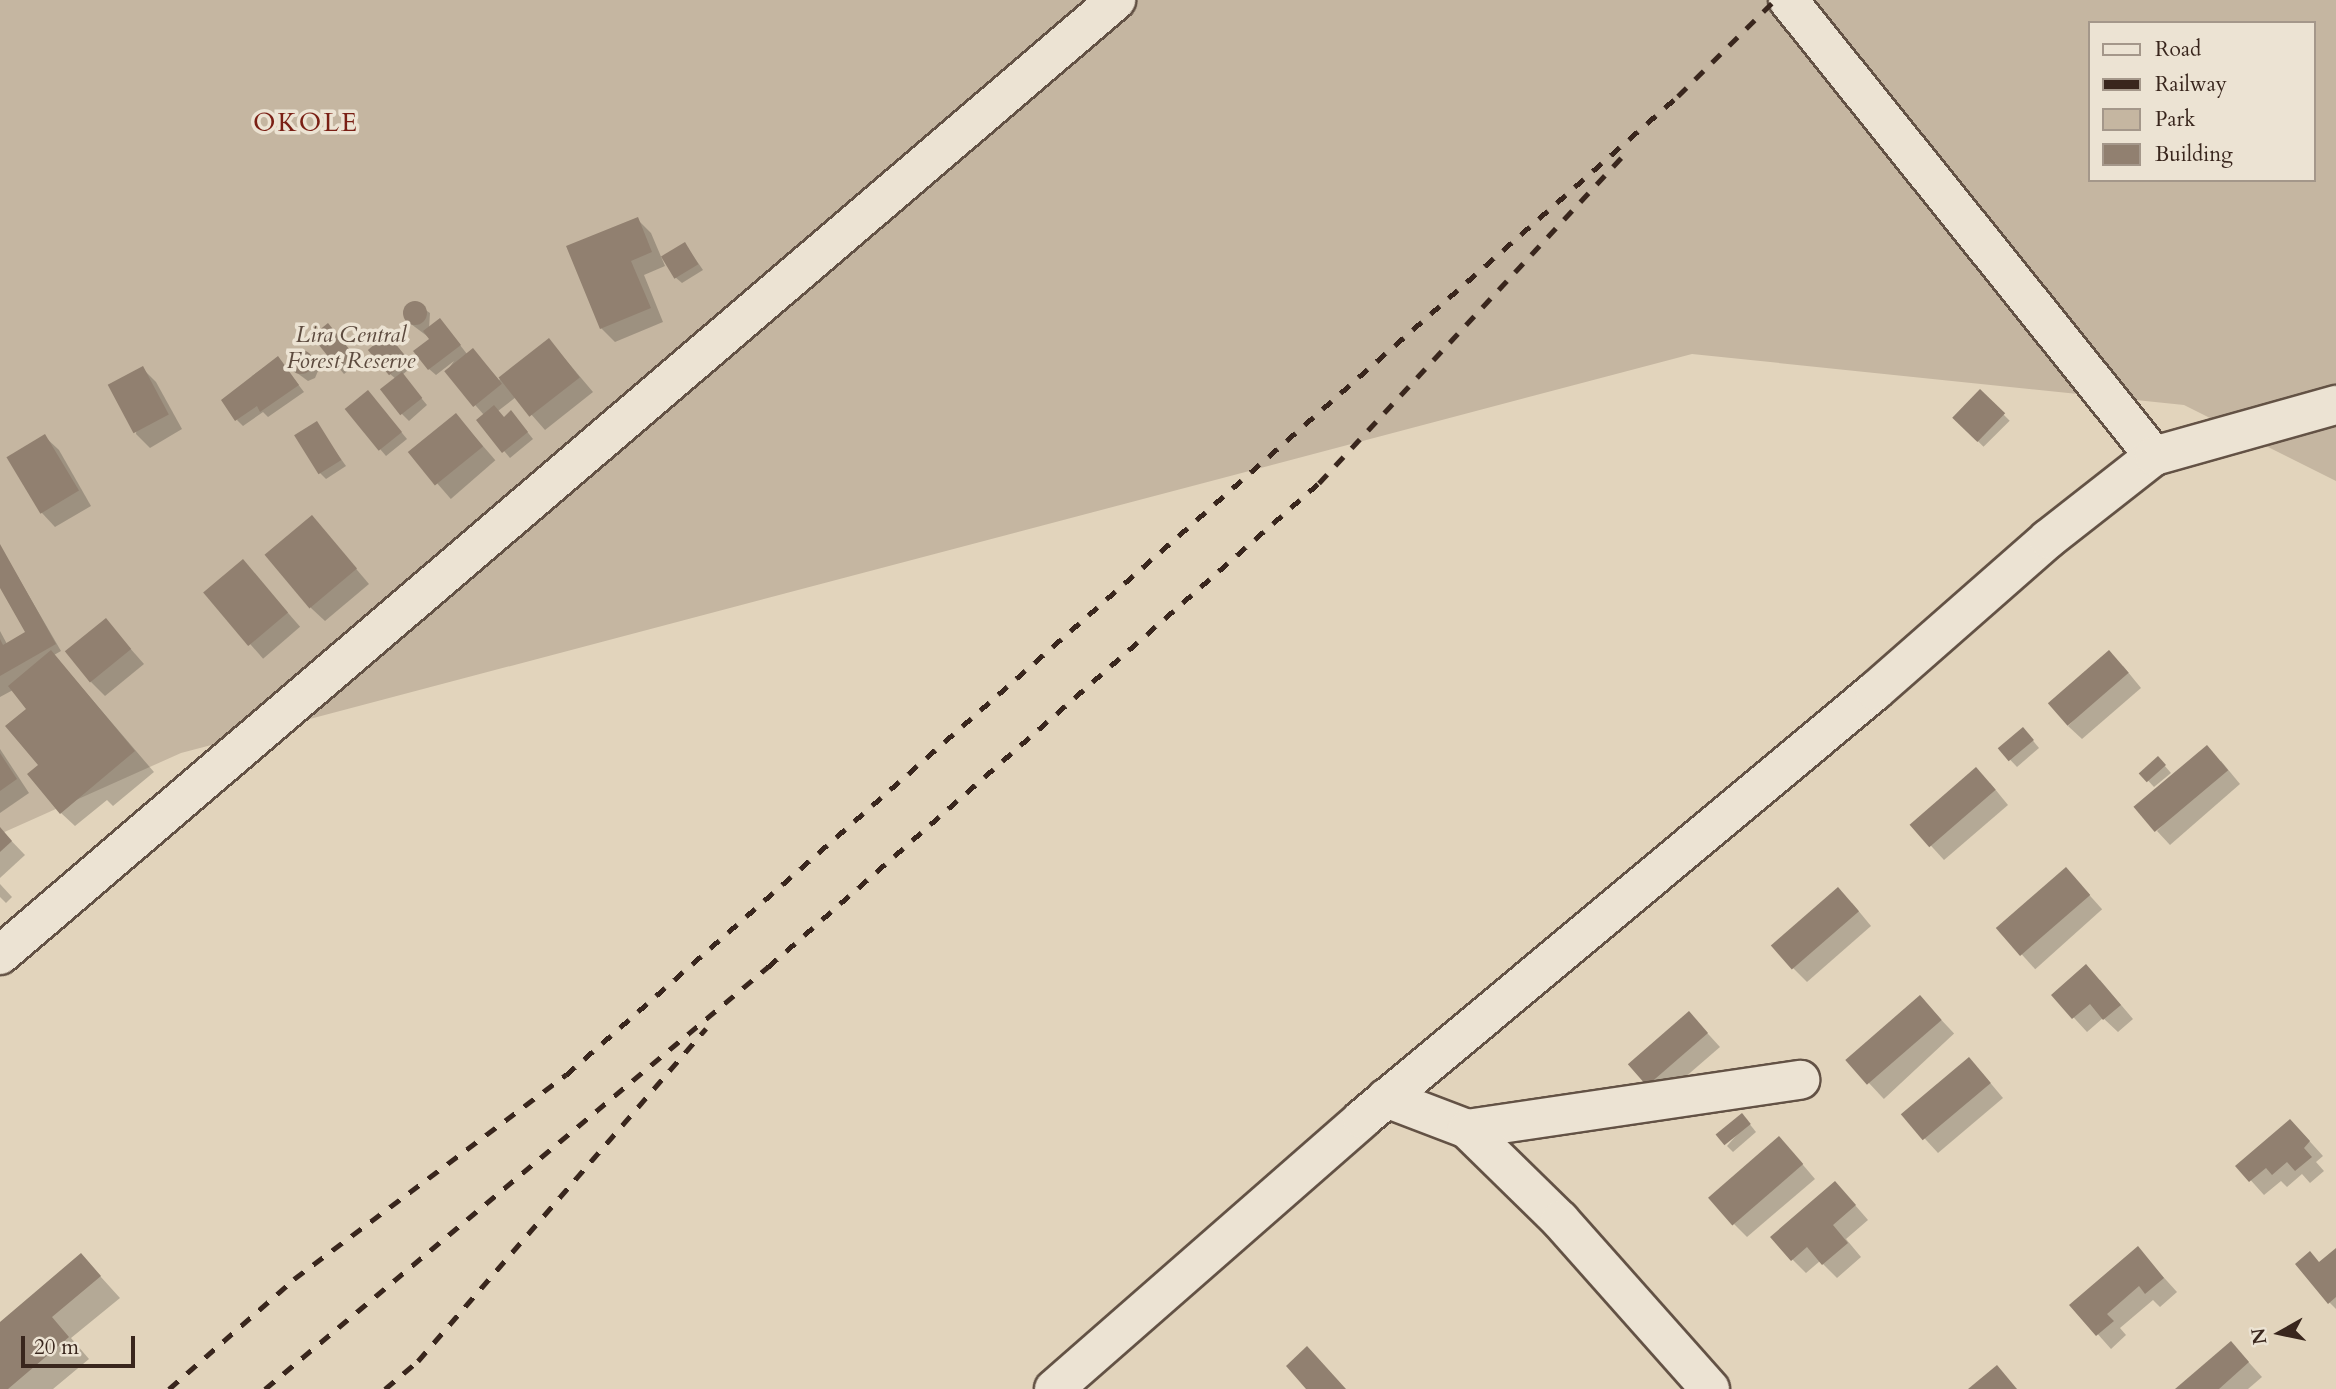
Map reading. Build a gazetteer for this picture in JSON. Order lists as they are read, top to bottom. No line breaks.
{"districts":["OKOLE"],"parks":["Lira Central Forest Reserve"],"legend":["Road","Railway","Park","Building"],"scale_bar":"20 m","north":"left"}
